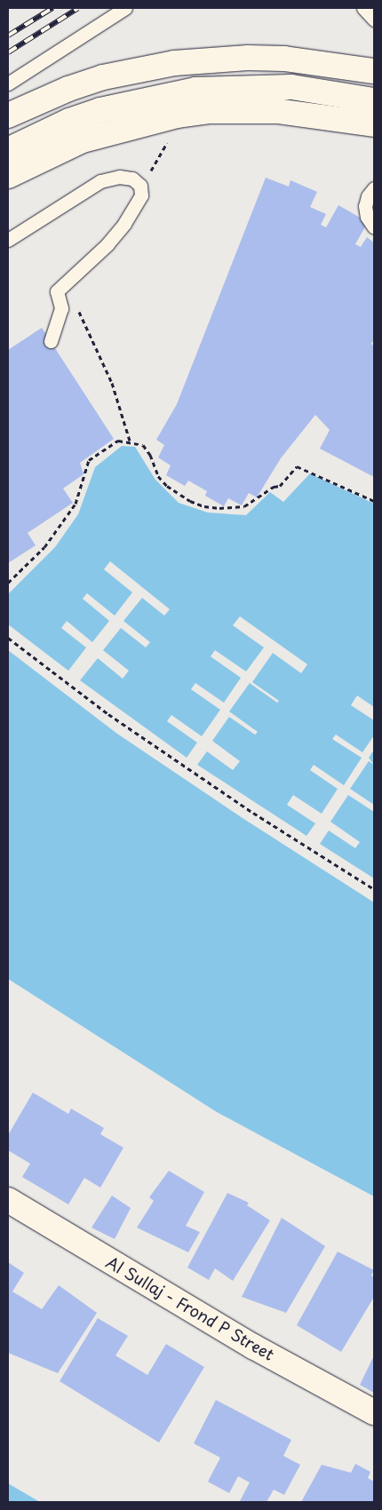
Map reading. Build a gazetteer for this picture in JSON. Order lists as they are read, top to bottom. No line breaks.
{"streets":{"street":["Al Sullaj - Frond P Street"]}}
